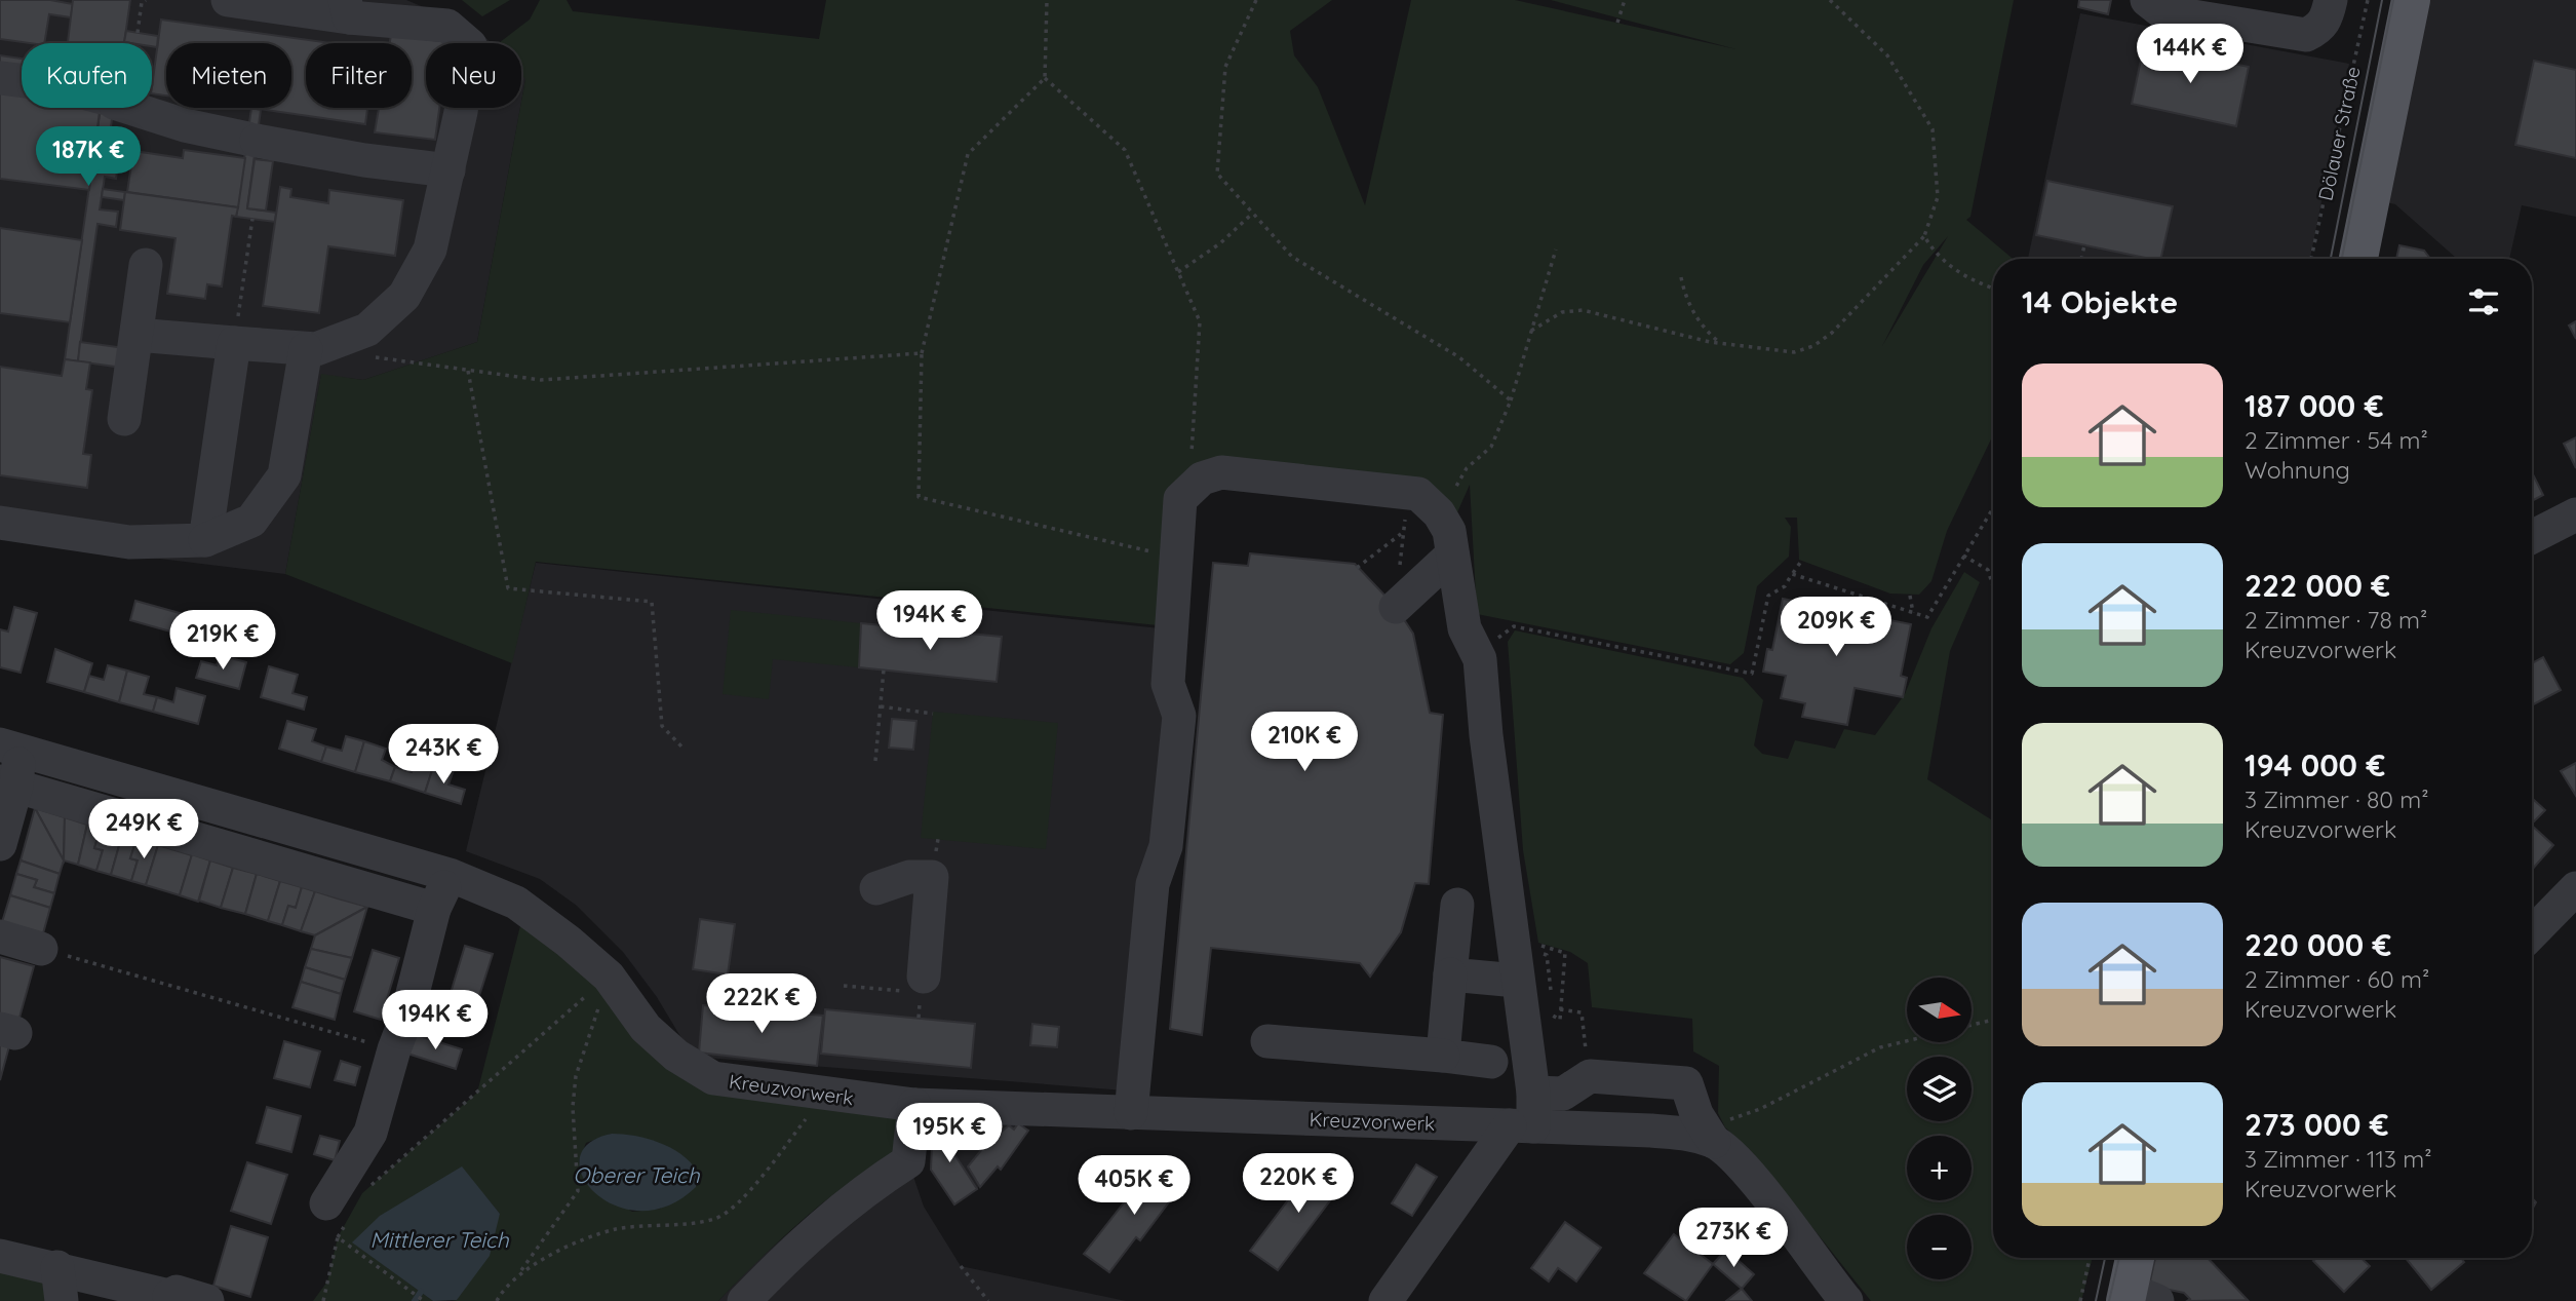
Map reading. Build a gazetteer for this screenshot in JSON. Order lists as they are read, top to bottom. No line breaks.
{"streets":{"street":["Kreuzvorwerk"],"path":["Dölauer Straße"]},"water":["Oberer Teich","Mittlerer Teich"],"north":"right","page":{"price":["144K €","187K €","194K €","209K €","219K €","210K €","243K €","249K €","222K €","194K €","195K €","220K €","405K €","273K €"],"chip":["Kaufen","Mieten","Filter","Neu"],"heading":"14 Objekte","list":[{"name":"187 000 €","note":"2 Zimmer · 54 m² · Wohnung"},{"name":"222 000 €","note":"2 Zimmer · 78 m² · Kreuzvorwerk"},{"name":"194 000 €","note":"3 Zimmer · 80 m² · Kreuzvorwerk"},{"name":"220 000 €","note":"2 Zimmer · 60 m² · Kreuzvorwerk"},{"name":"273 000 €","note":"3 Zimmer · 113 m² · Kreuzvorwerk"}],"map_buttons":["+","−"]}}
